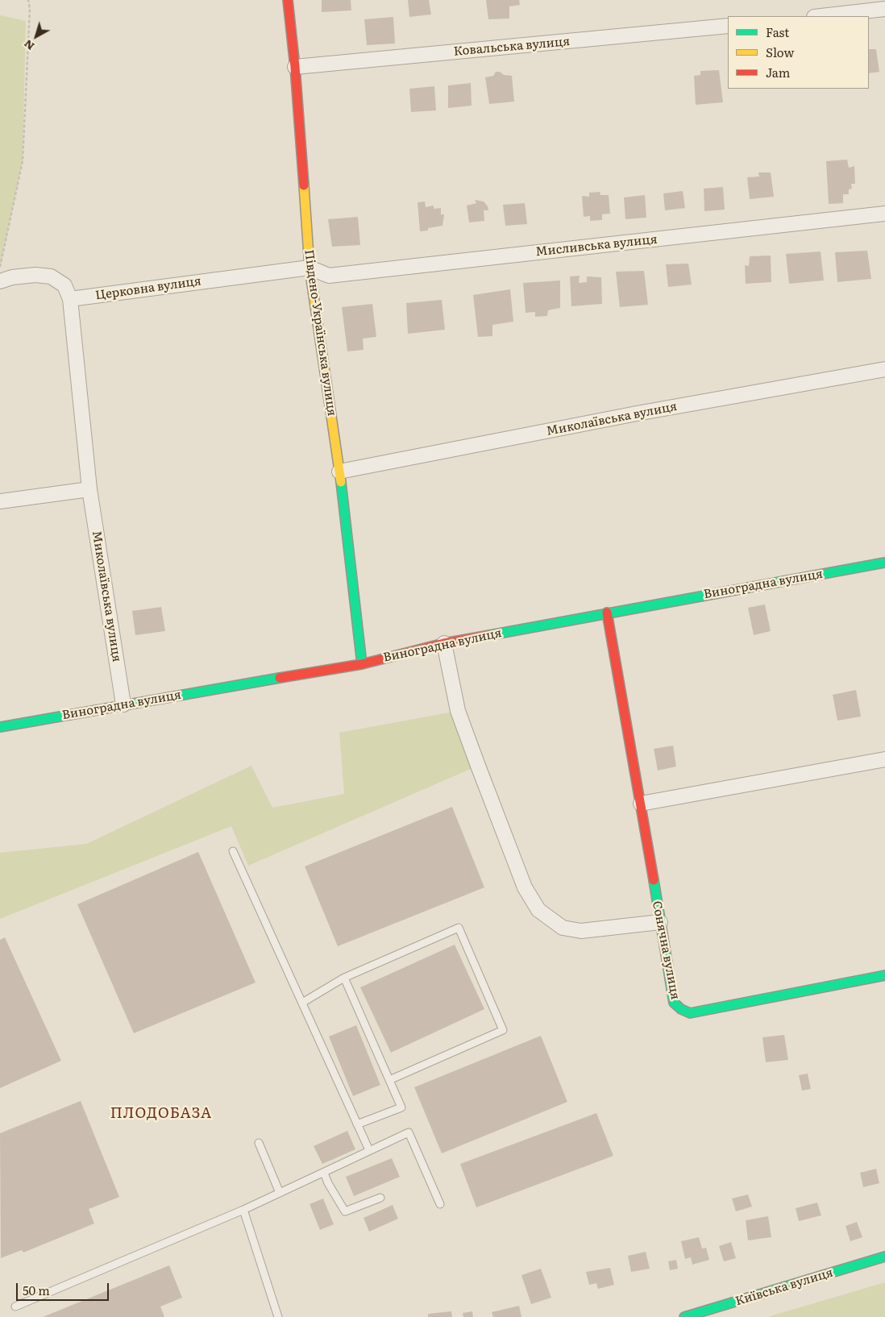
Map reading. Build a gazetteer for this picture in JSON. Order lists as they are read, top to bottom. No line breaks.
{"streets":{"street":["Ковальська вулиця","Мисливська вулиця","Церковна вулиця","Південо-Українська вулиця","Миколаївська вулиця","Виноградна вулиця","Сонячна вулиця","Київська вулиця"]},"crossings":[["Ковальська вулиця","Південо-Українська вулиця"],["Мисливська вулиця","Церковна вулиця"],["Мисливська вулиця","Південо-Українська вулиця"],["Церковна вулиця","Південо-Українська вулиця"],["Церковна вулиця","Миколаївська вулиця"],["Південо-Українська вулиця","Миколаївська вулиця"],["Південо-Українська вулиця","Виноградна вулиця"],["Миколаївська вулиця","Виноградна вулиця"],["Виноградна вулиця","Сонячна вулиця"]],"districts":["ПЛОДОБАЗА"],"legend":["Fast","Slow","Jam"],"scale_bar":"50 m","north":"bottom left"}
